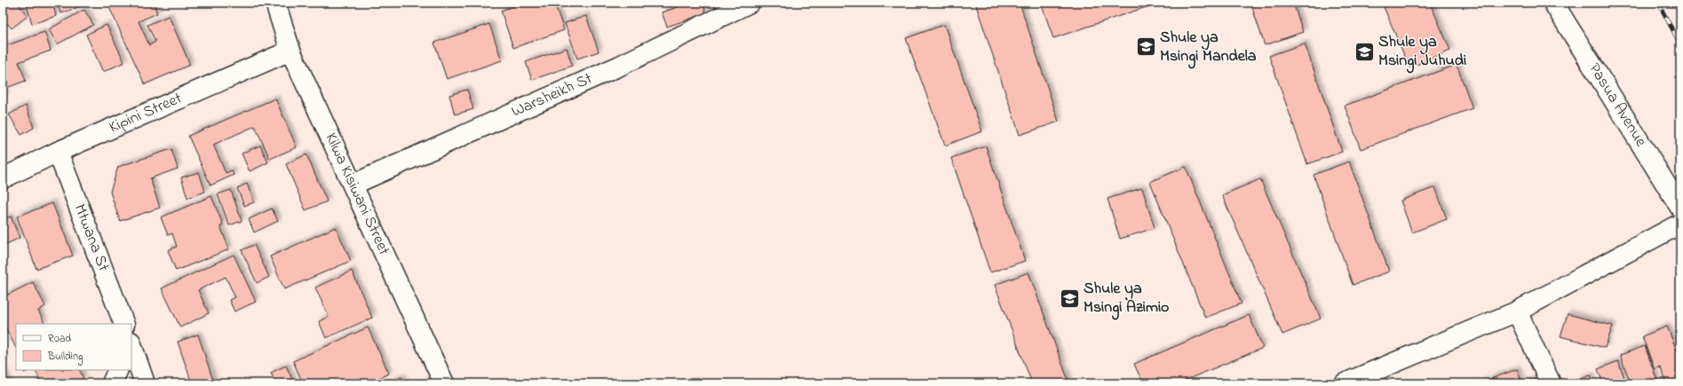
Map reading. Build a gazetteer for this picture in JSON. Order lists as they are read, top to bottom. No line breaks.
{"streets":{"street":["Warsheikh St","Pasua Avenue","Kipini Street","Kilwa Kisiwani Street","Mtwana St"]},"crossings":[["Warsheikh St","Kilwa Kisiwani Street"],["Kipini Street","Kilwa Kisiwani Street"],["Kipini Street","Mtwana St"]],"places":{"school or university":["Shule ya Msingi Mandela","Shule ya Msingi Juhudi","Shule ya Msingi Azimio"]},"legend":["Road","Building"]}
